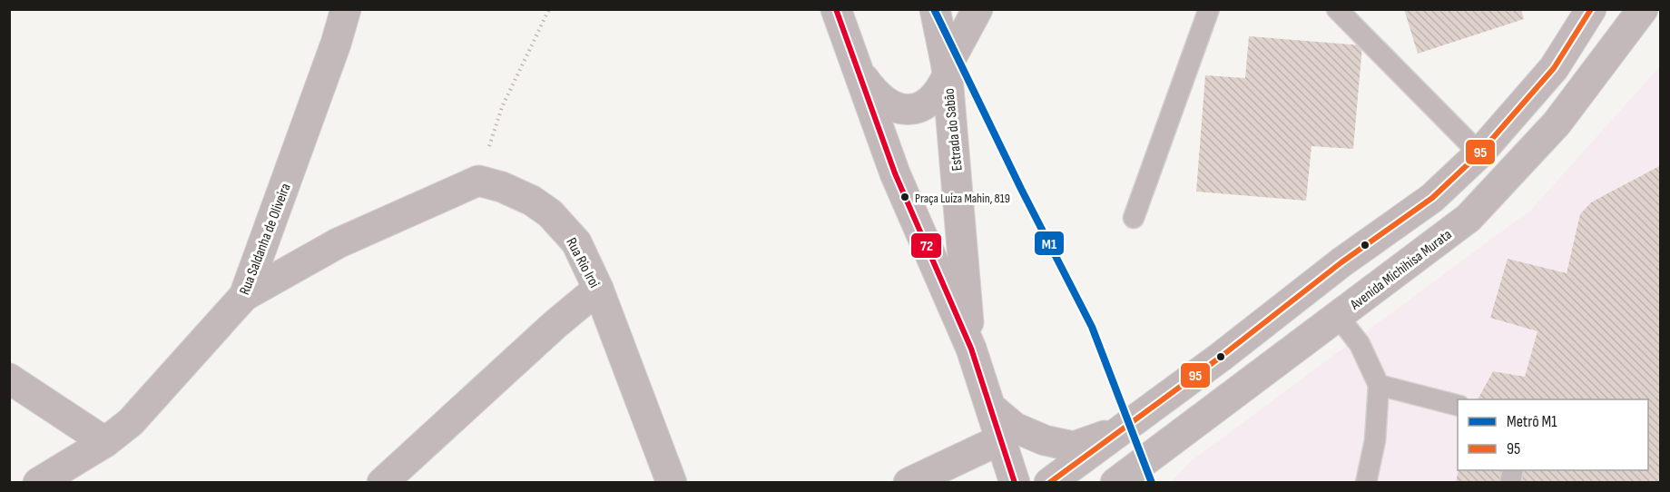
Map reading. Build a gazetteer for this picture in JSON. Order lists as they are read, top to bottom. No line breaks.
{"streets":{"street":["Estrada do Sabão","Rua Saldanha de Oliveira","Rua Rio Iroi","Avenida Michihisa Murata"]},"places":["Praça Luiza Mahin, 819"],"lines":["metro line M1","transit line 95","transit line 72"],"legend":["Metrô M1","95"]}
